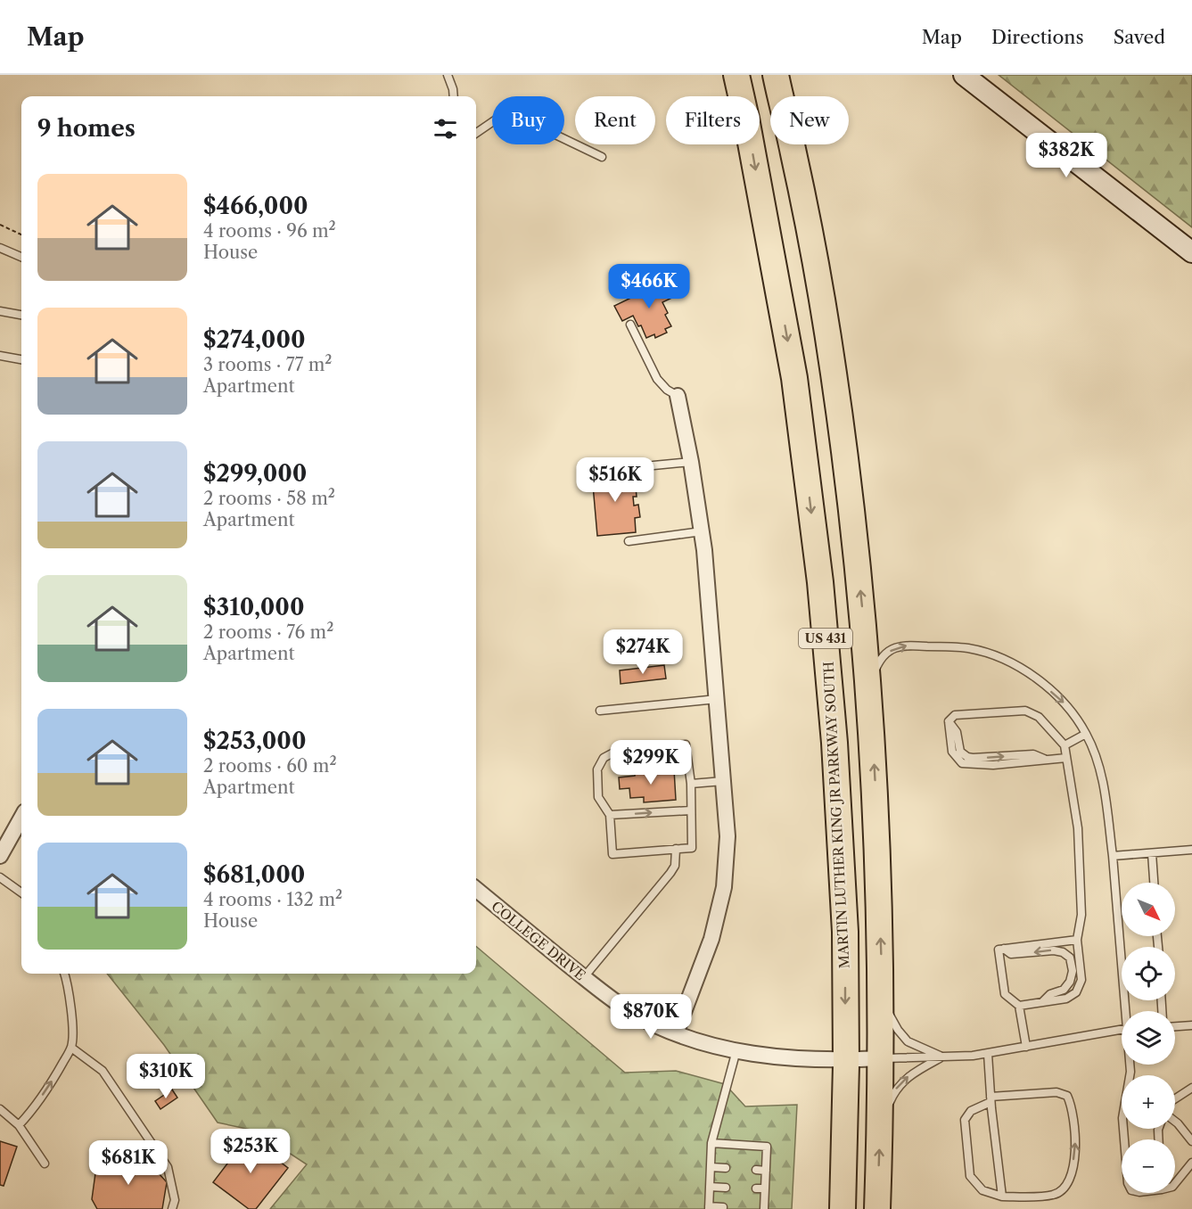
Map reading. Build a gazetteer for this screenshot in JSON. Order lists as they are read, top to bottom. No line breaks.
{"streets":{"highway":["US 431","MARTIN LUTHER KING JR PARKWAY SOUTH"],"street":["COLLEGE DRIVE"]},"crossings":[["US 431","COLLEGE DRIVE"],["MARTIN LUTHER KING JR PARKWAY SOUTH","COLLEGE DRIVE"]],"north":"bottom right","page":{"header":"Map","nav":["Map","Directions","Saved"],"chip":["Buy","Rent","Filters","New"],"heading":"9 homes","price":["$382K","$466K","$516K","$274K","$299K","$870K","$310K","$253K","$681K"],"list":[{"name":"$466,000","note":"4 rooms · 96 m² · House"},{"name":"$274,000","note":"3 rooms · 77 m² · Apartment"},{"name":"$299,000","note":"2 rooms · 58 m² · Apartment"},{"name":"$310,000","note":"2 rooms · 76 m² · Apartment"},{"name":"$253,000","note":"2 rooms · 60 m² · Apartment"},{"name":"$681,000","note":"4 rooms · 132 m² · House"}],"map_buttons":["+","−"]}}
